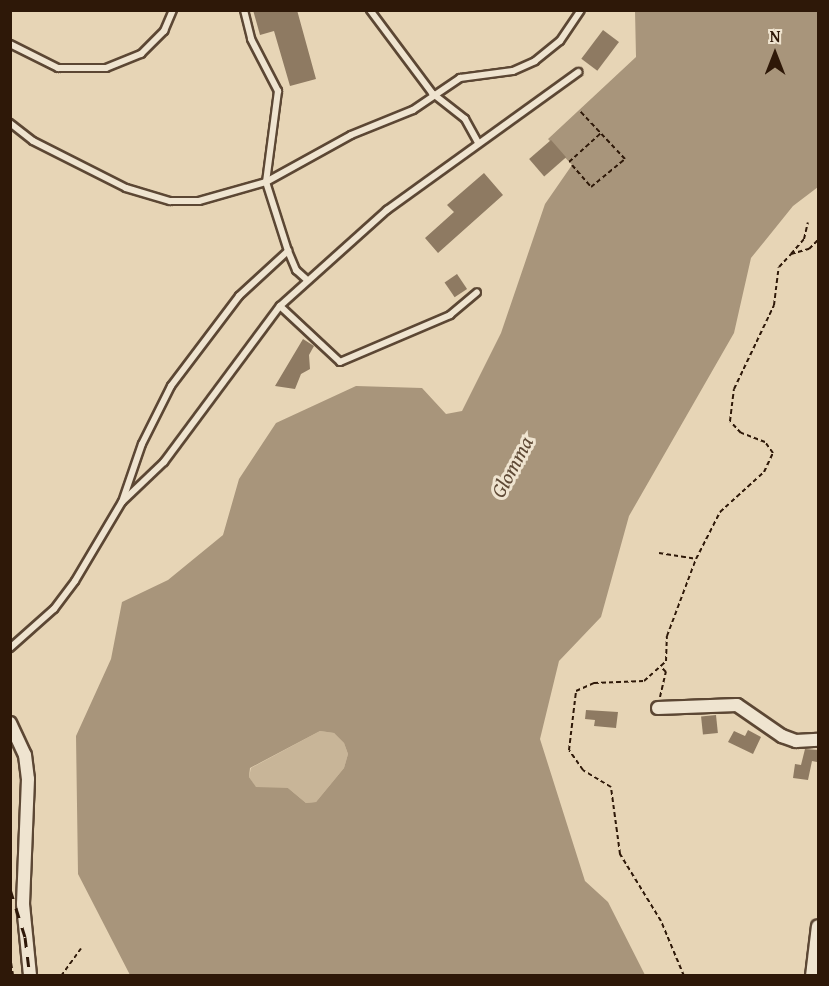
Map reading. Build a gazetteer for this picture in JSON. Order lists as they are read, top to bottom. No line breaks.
{"water":["Glomma"],"north":"top"}
